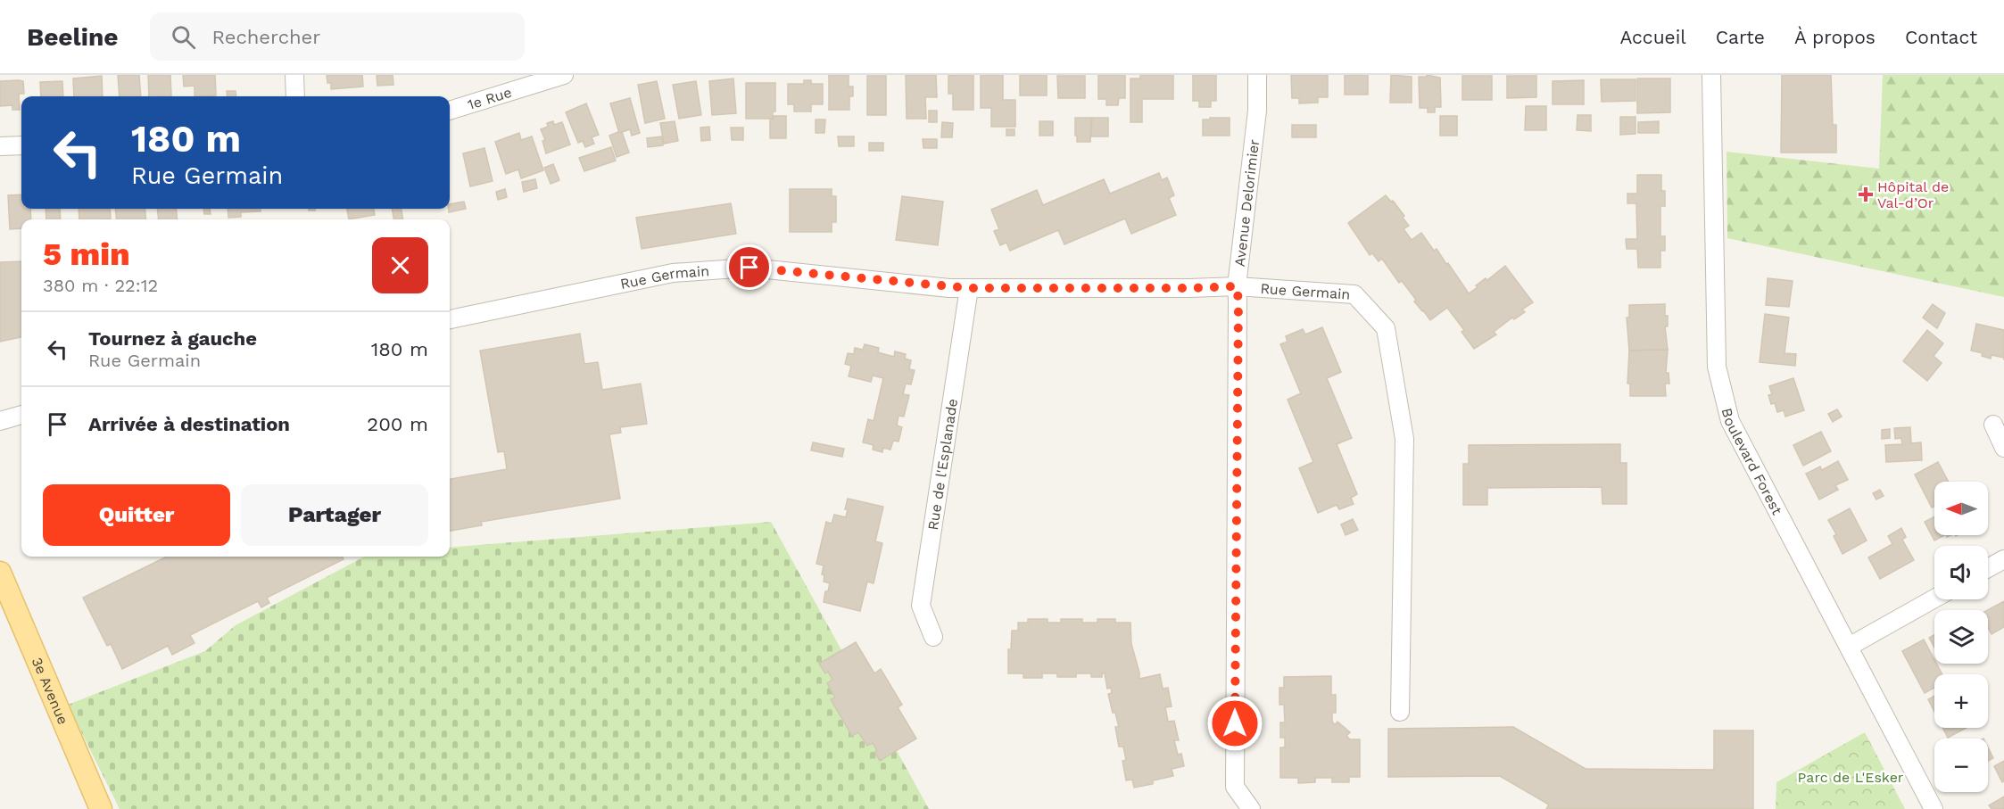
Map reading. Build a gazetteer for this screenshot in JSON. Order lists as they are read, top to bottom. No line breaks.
{"streets":{"main road":["3e Avenue"],"street":["1e Rue","Avenue Delorimier","Rue Germain","Boulevard Forest","Rue de l'Esplanade"]},"crossings":[["Avenue Delorimier","Rue Germain"],["Rue Germain","Rue de l'Esplanade"]],"parks":["Parc de L'Esker"],"places":{"health":["Hôpital de Val-d’Or"]},"north":"left","page":{"header":"Beeline","search":"Rechercher","nav":["Accueil","Carte","À propos","Contact"],"turn":["180 m","Rue Germain"],"heading":["5 min","380 m · 22:12"],"list":[{"name":"Tournez à gauche","note":"Rue Germain","value":"180 m"},{"name":"Arrivée à destination","value":"200 m"}],"buttons":["Quitter","Partager"],"map_buttons":["+","−"]}}
